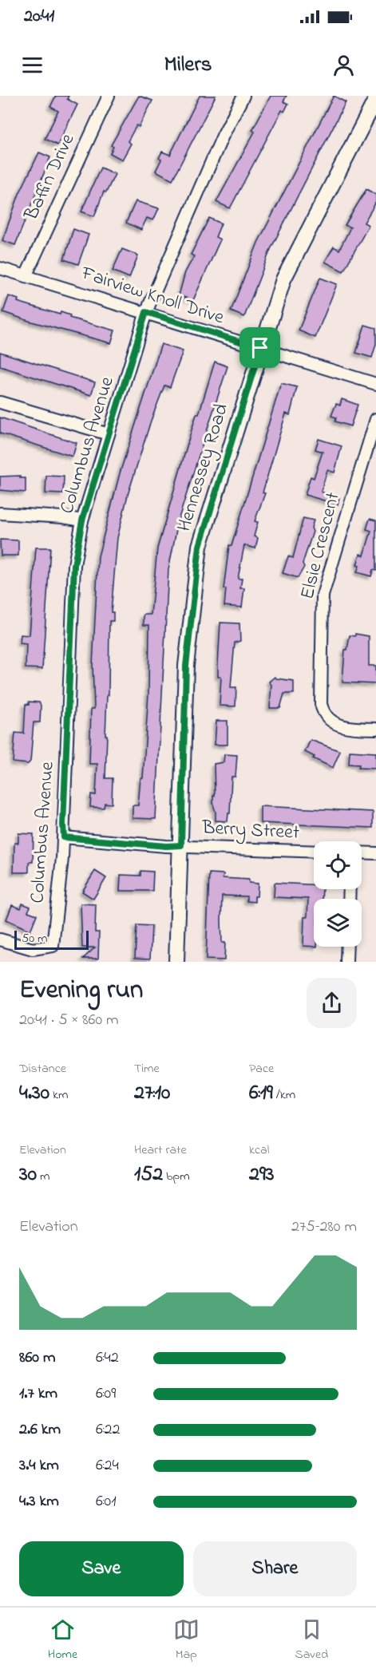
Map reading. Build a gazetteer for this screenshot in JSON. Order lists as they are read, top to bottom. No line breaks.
{"streets":{"street":["Baffin Drive","Fairview Knoll Drive","Columbus Avenue","Hennessey Road","Elsie Crescent","Berry Street"]},"crossings":[["Baffin Drive","Fairview Knoll Drive"],["Fairview Knoll Drive","Columbus Avenue"],["Fairview Knoll Drive","Hennessey Road"],["Columbus Avenue","Berry Street"],["Hennessey Road","Berry Street"]],"scale_bar":"50 m","page":{"status":"20:41","header":"Milers","scale":"50 m","heading":["Evening run","20:41 · 5 × 860 m"],"stats":[["Distance","4.30 km"],["Time","27:10"],["Pace","6:19 /km"],["Elevation","30 m"],["Heart rate","152 bpm"],["kcal","293"]],"chart":["Elevation","275–280 m"],"list":[{"name":"860 m","note":"6:42"},{"name":"1.7 km","note":"6:09"},{"name":"2.6 km","note":"6:22"},{"name":"3.4 km","note":"6:24"},{"name":"4.3 km","note":"6:01"}],"buttons":["Save","Share"],"tabs":["Home","Map","Saved"]}}
